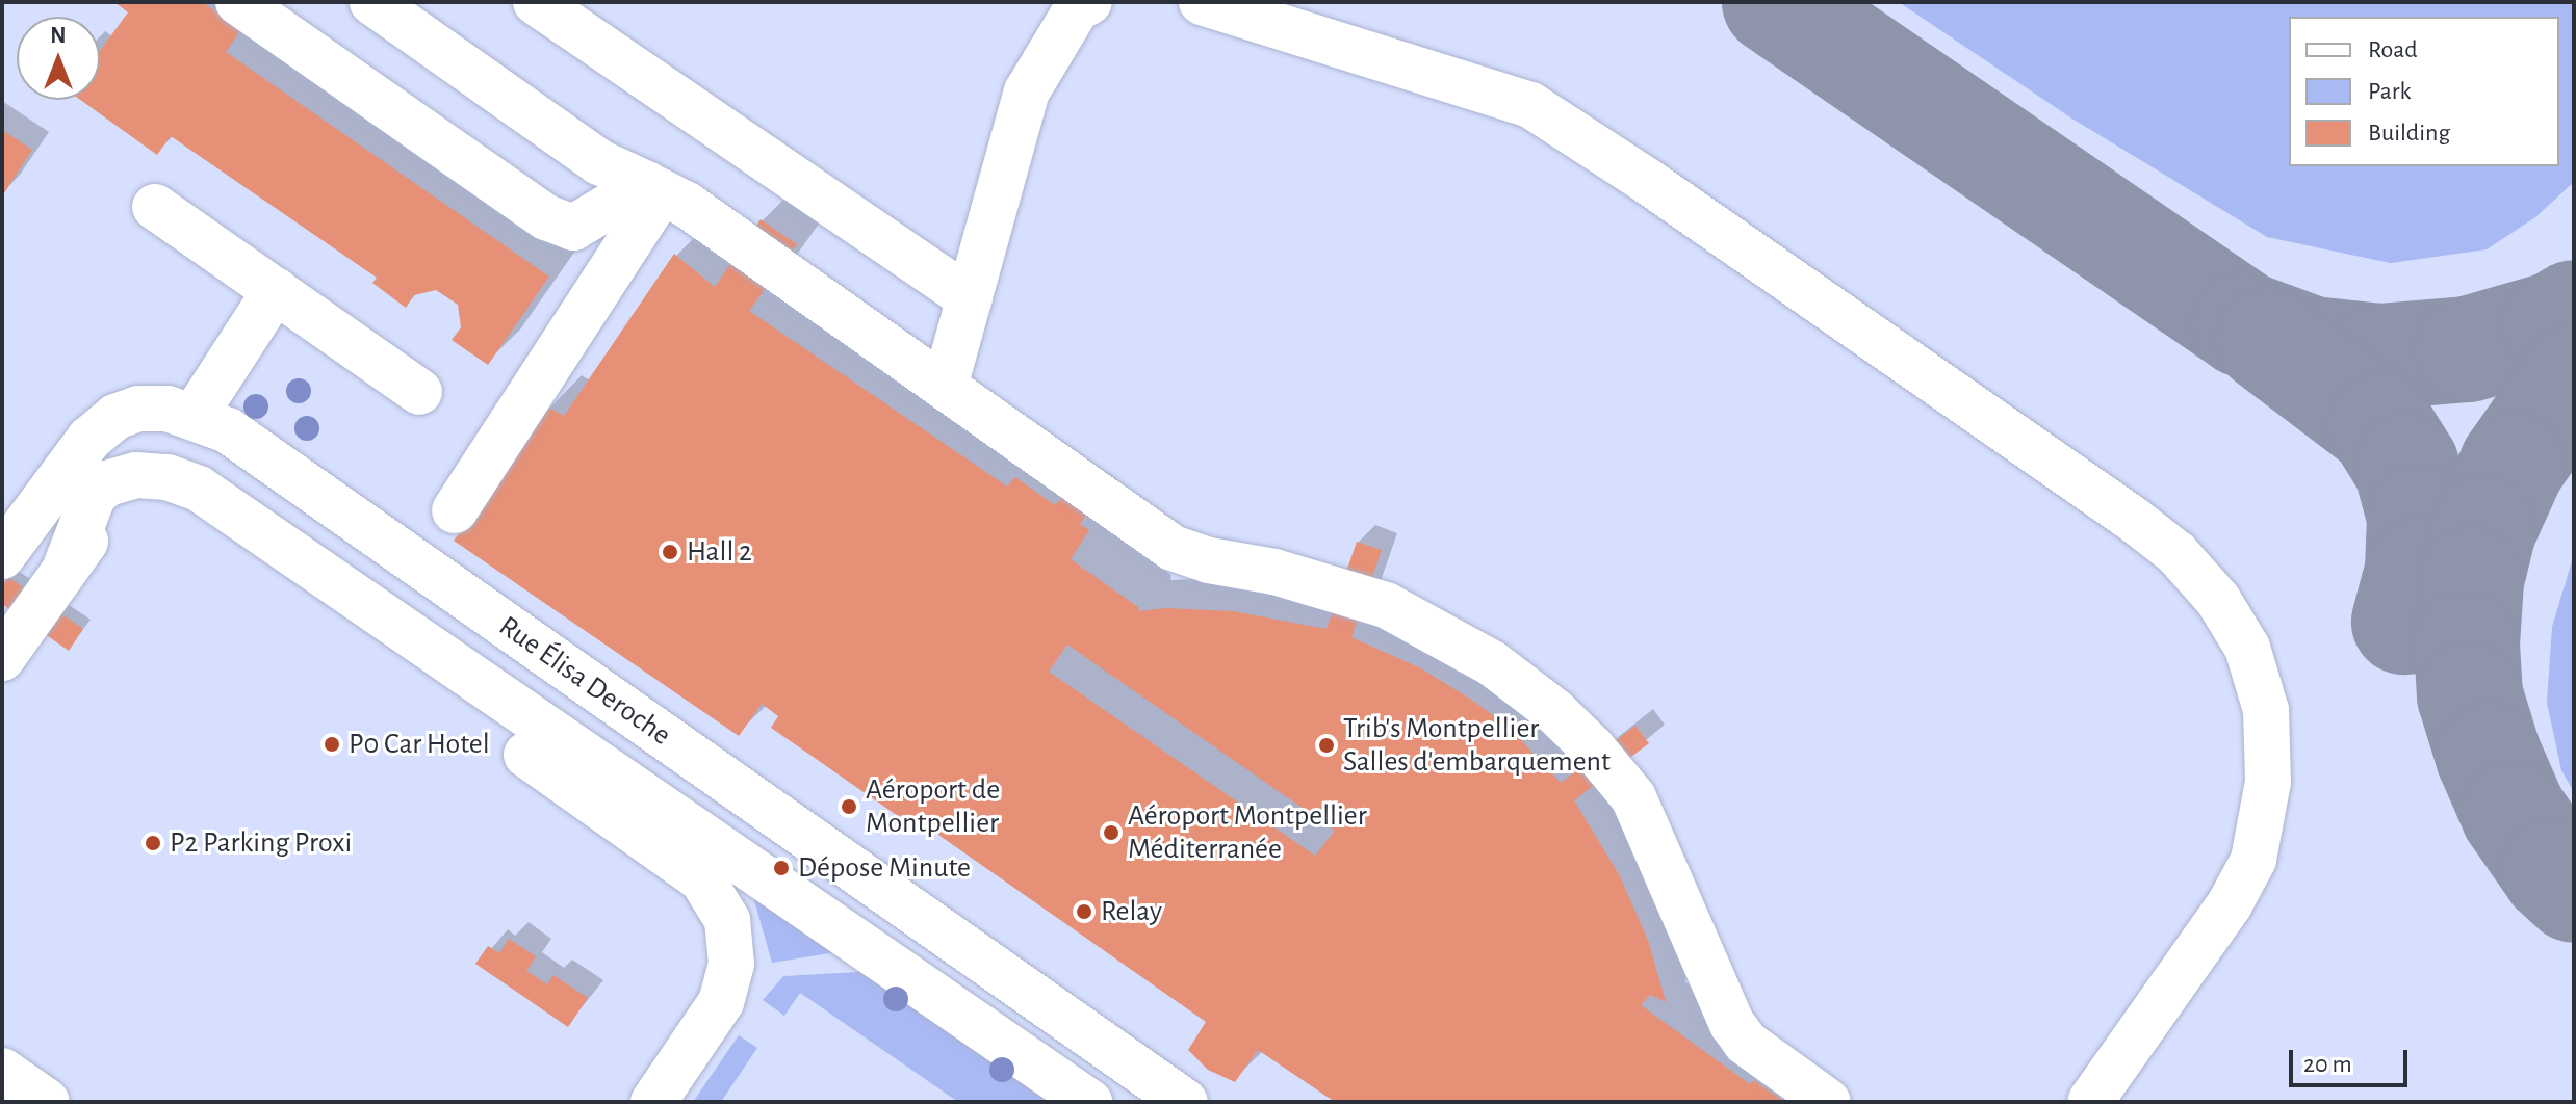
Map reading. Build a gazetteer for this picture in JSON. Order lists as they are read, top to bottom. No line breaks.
{"streets":{"street":["Rue Élisa Deroche"]},"places":["Hall 2","P0 Car Hotel","Trib's Montpellier Salles d'embarquement","Aéroport de Montpellier","Aéroport Montpellier Méditerranée","P2 Parking Proxi","Dépose Minute","Relay"],"legend":["Road","Park","Building"],"scale_bar":"20 m","north":"top"}
